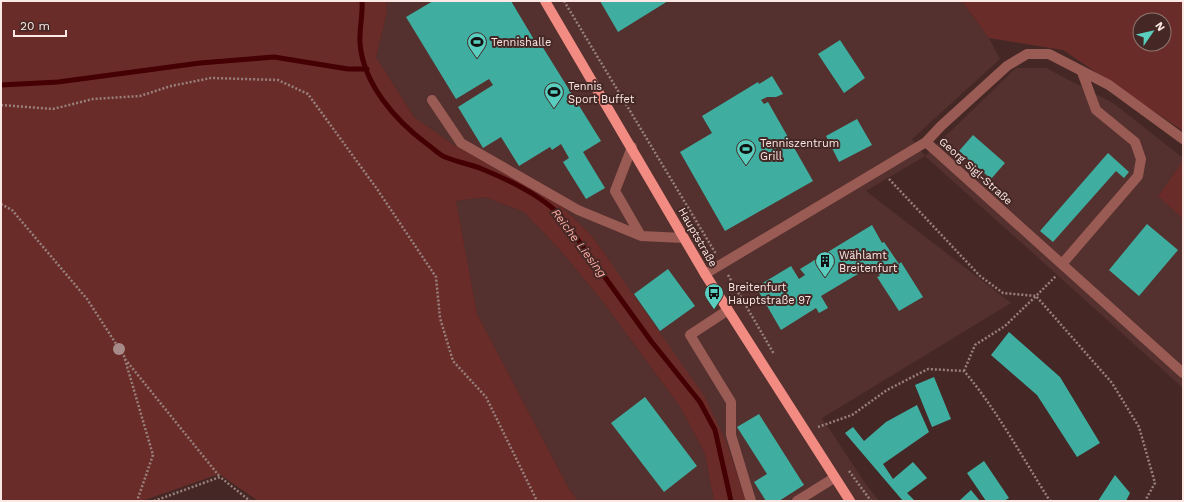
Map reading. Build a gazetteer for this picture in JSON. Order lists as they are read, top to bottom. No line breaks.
{"streets":{"main road":["Hauptstraße"],"street":["Georg Sigl-Straße"]},"crossings":[["Georg Sigl-Straße","Hauptstraße"]],"water":["Reiche Liesing"],"places":{"sports":["Tennishalle","Tennis Sport Buffet","Tenniszentrum Grill"],"building":["Wählamt Breitenfurt"],"bus stop":["Breitenfurt Hauptstraße 97"]},"scale_bar":"20 m","north":"top right"}
